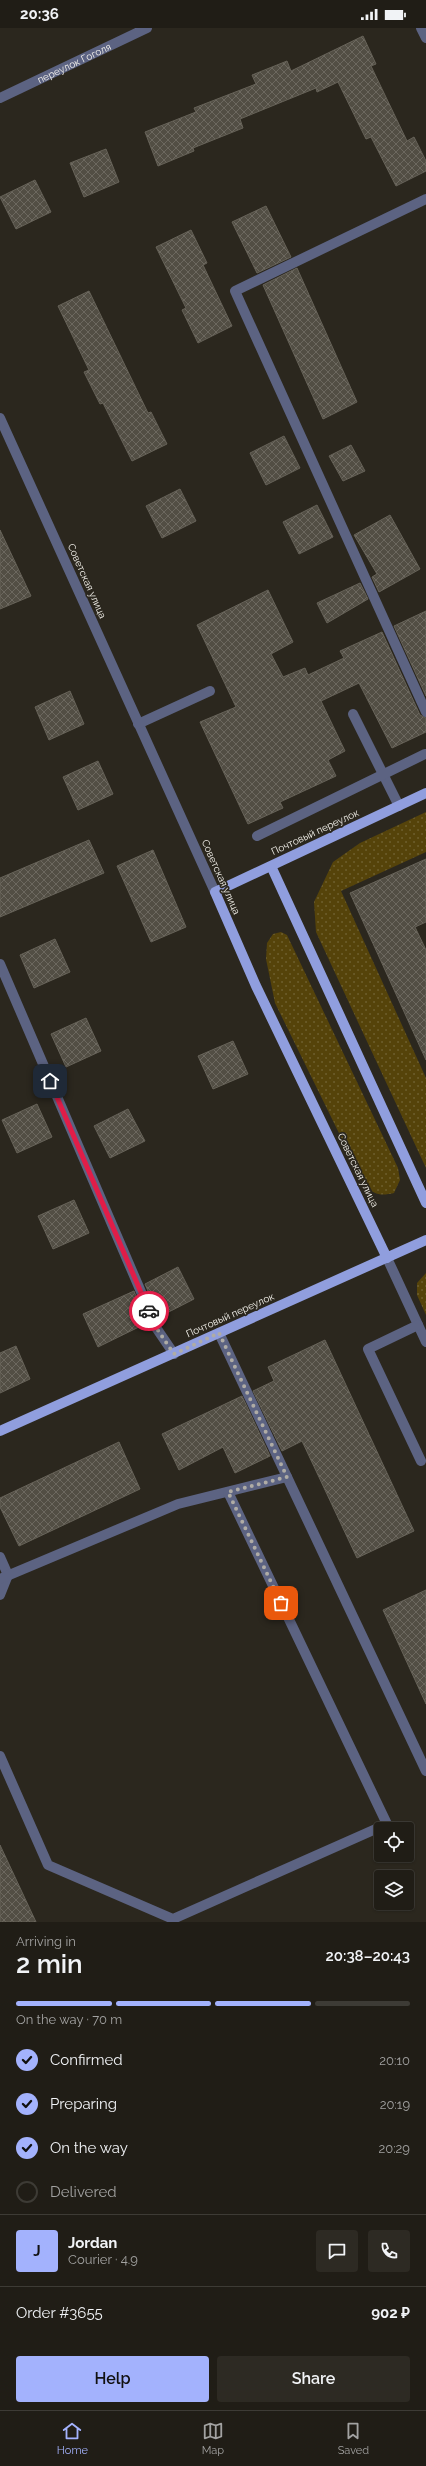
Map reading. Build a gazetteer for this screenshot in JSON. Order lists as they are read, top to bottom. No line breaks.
{"streets":{"main road":["Советская улица","Почтовый переулок"],"street":["переулок Гоголя"]},"crossings":[["Советская улица","Почтовый переулок"]],"page":{"status":"20:36","heading":["2 min","Arriving in","20:38–20:43"],"panel":["Jordan","Courier · 4.9","Order #3655","902 ₽"],"bar":"On the way · 70 m","list":[["Confirmed","20:10"],["Preparing","20:19"],["On the way","20:29"],"Delivered"],"round":"J","buttons":["Help","Share"],"tabs":["Home","Map","Saved"]}}
